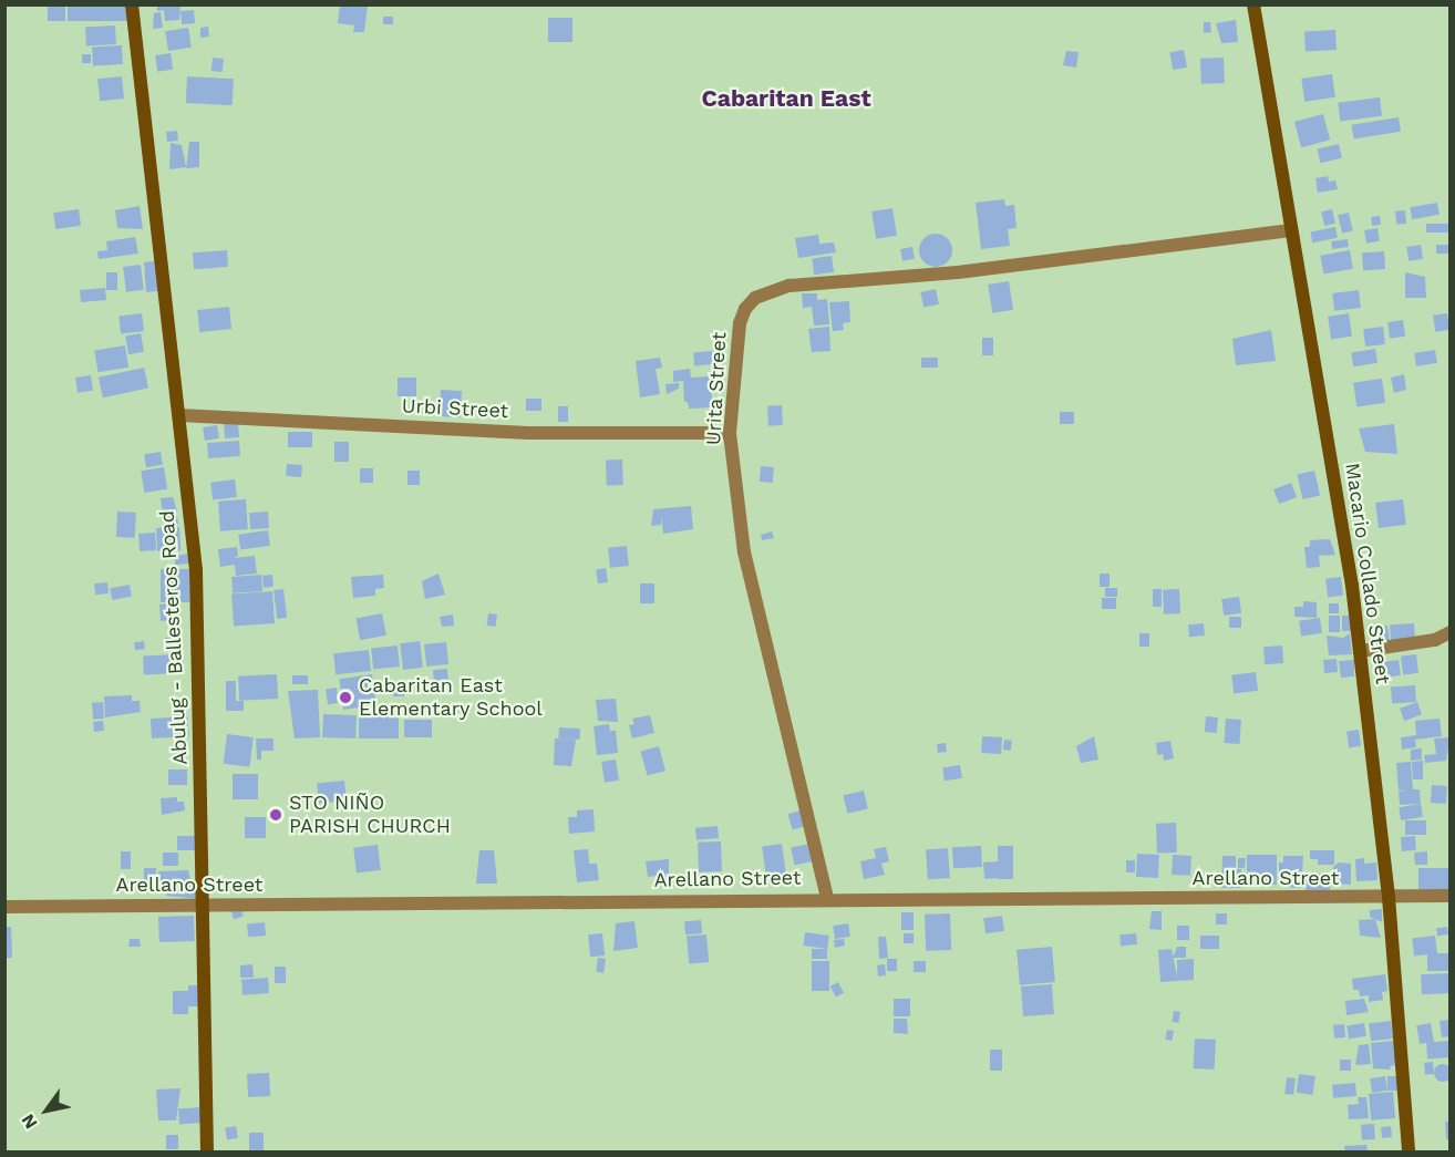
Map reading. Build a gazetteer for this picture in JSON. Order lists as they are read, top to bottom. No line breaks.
{"streets":{"street":["Urita Street","Urbi Street","Macario Collado Street","Abulug - Ballesteros Road","Arellano Street"]},"crossings":[["Urita Street","Urbi Street"],["Urita Street","Macario Collado Street"],["Urita Street","Arellano Street"],["Urbi Street","Abulug - Ballesteros Road"],["Macario Collado Street","Arellano Street"],["Abulug - Ballesteros Road","Arellano Street"]],"districts":["Cabaritan East"],"places":["Cabaritan East Elementary School","STO NIÑO PARISH CHURCH"],"north":"bottom left"}
